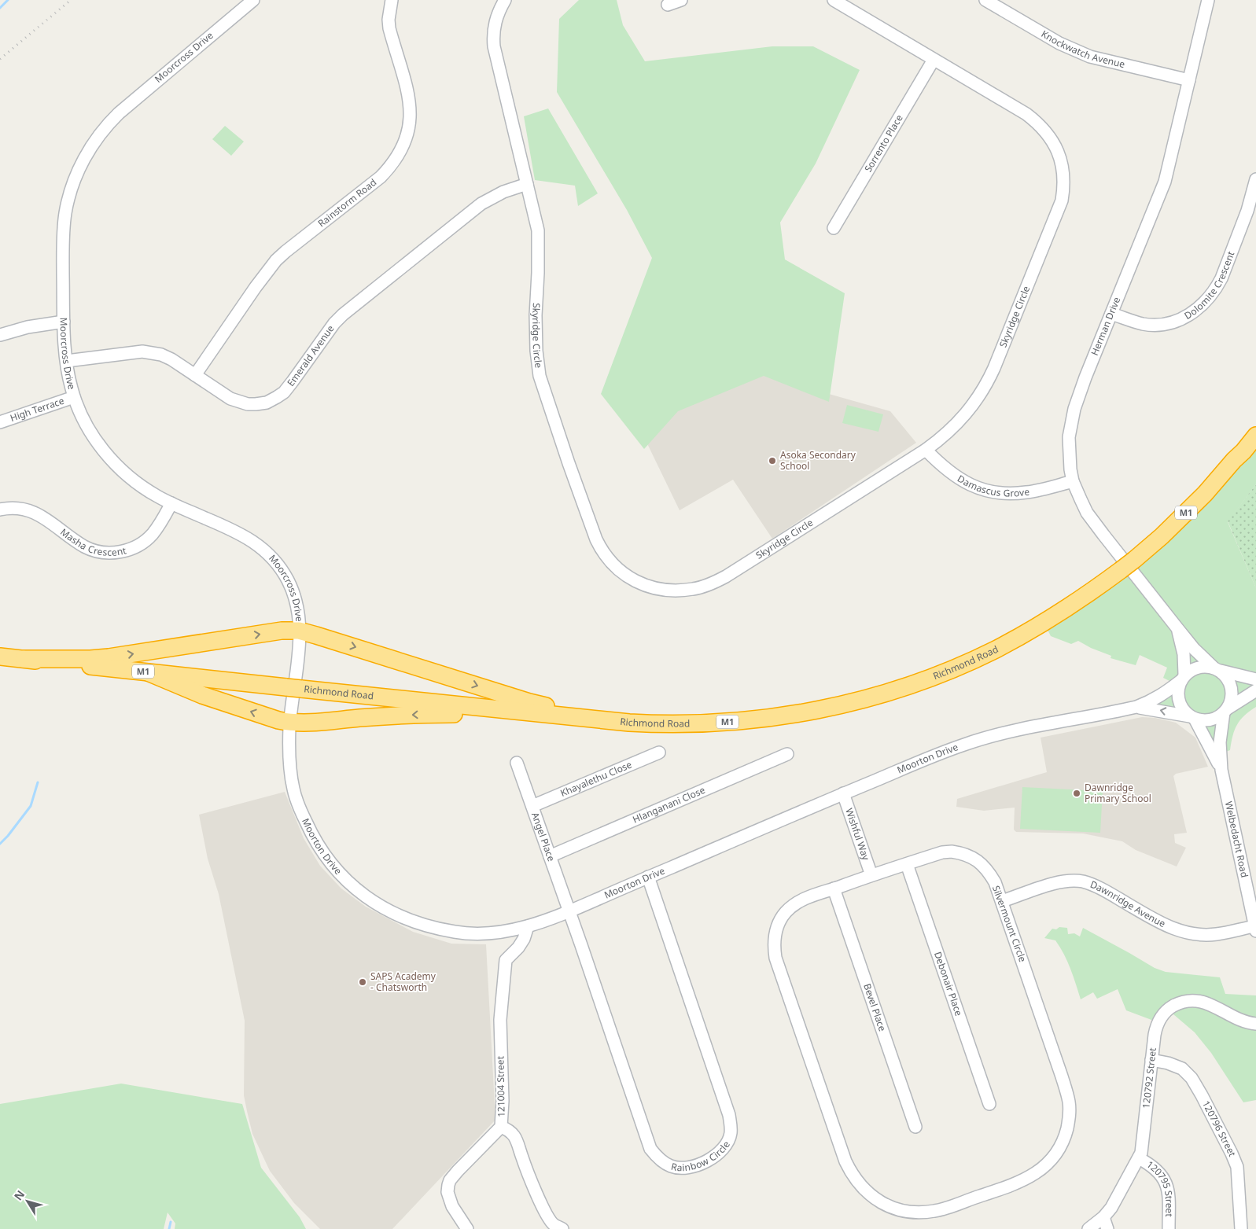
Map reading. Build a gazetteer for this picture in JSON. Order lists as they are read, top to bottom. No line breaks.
{"streets":{"highway":["M1","Richmond Road"],"street":["Knockwatch Avenue","Moorcross Drive","Sorrento Place","Rainstorm Road","Dolomite Crescent","Skyridge Circle","Herman Drive","Emerald Avenue","High Terrace","Damascus Grove","Masha Crescent","Moorton Drive","Khayalethu Close","Hlanganani Close","Wishful Way","Angel Place","Welbedacht Road","Dawnridge Avenue","Silvermount Circle","Debonair Place","Bevel Place","120792 Street","121004 Street","120796 Street","Rainbow Circle","120795 Street"]},"crossings":[["Knockwatch Avenue","Herman Drive"],["Moorcross Drive","Emerald Avenue"],["Moorcross Drive","High Terrace"],["Moorcross Drive","Masha Crescent"],["Moorcross Drive","Richmond Road"],["Moorcross Drive","Moorton Drive"],["Sorrento Place","Skyridge Circle"],["Rainstorm Road","Emerald Avenue"],["Dolomite Crescent","Herman Drive"],["Skyridge Circle","Emerald Avenue"],["Skyridge Circle","Damascus Grove"],["Herman Drive","Damascus Grove"],["Herman Drive","Moorton Drive"],["Herman Drive","Welbedacht Road"],["M1","Richmond Road"],["Richmond Road","Moorton Drive"],["Moorton Drive","Wishful Way"],["Moorton Drive","Angel Place"],["Moorton Drive","Welbedacht Road"],["Moorton Drive","121004 Street"],["Moorton Drive","Rainbow Circle"],["Khayalethu Close","Angel Place"],["Hlanganani Close","Angel Place"],["Wishful Way","Silvermount Circle"],["Angel Place","Rainbow Circle"],["Welbedacht Road","Dawnridge Avenue"],["Dawnridge Avenue","Silvermount Circle"],["Silvermount Circle","Debonair Place"],["Silvermount Circle","Bevel Place"],["120792 Street","120796 Street"],["120792 Street","120795 Street"]],"places":["Asoka Secondary School","Dawnridge Primary School","SAPS Academy - Chatsworth"],"north":"top left"}
